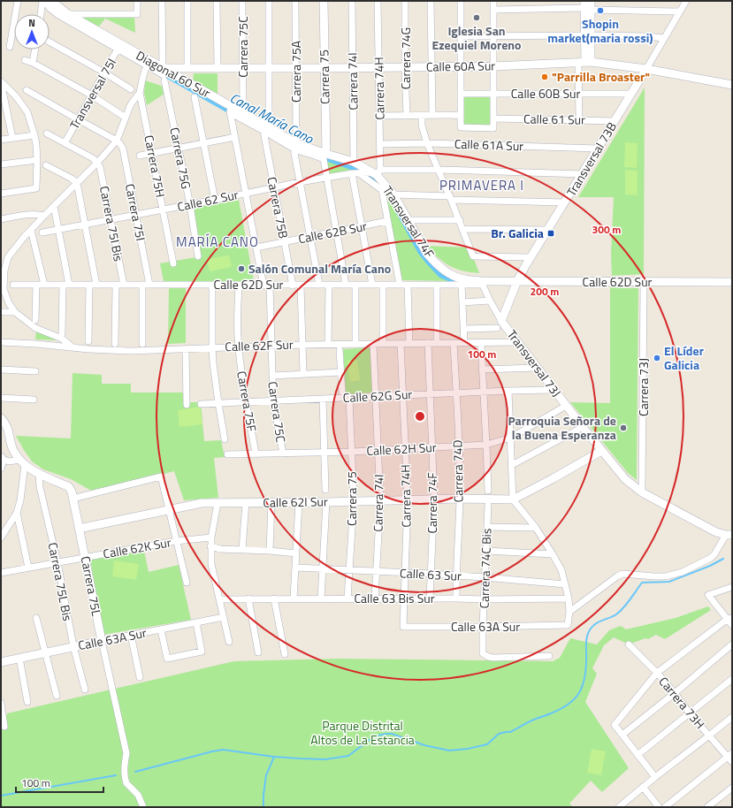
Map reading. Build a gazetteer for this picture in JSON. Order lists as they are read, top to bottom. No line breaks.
{"streets":{"street":["Carrera 75C","Carrera 74G","Calle 60A Sur","Carrera 75A","Diagonal 60 Sur","Carrera 75","Carrera 74I","Carrera 74H","Transversal 75I","Calle 60B Sur","Calle 61 Sur","Calle 61A Sur","Carrera 75G","Transversal 73B","Carrera 75H","Calle 62 Sur","Carrera 75B","Carrera 75I","Transversal 74F","Carrera 75I Bis","Calle 62B Sur","Calle 62D Sur","Calle 62F Sur","Transversal 73J","Carrera 73J","Calle 62G Sur","Carrera 75F","Calle 62H Sur","Carrera 74D","Calle 62I Sur","Carrera 74F","Calle 62K Sur","Carrera 74C Bis","Calle 63 Sur","Carrera 75L Bis","Carrera 75L","Calle 63 Bis Sur","Calle 63A Sur","Carrera 73H"]},"crossings":[["Carrera 75C","Calle 60A Sur"],["Carrera 75C","Diagonal 60 Sur"],["Carrera 75C","Calle 62 Sur"],["Carrera 75C","Calle 62B Sur"],["Carrera 75C","Calle 62D Sur"],["Carrera 75C","Calle 62F Sur"],["Carrera 75C","Calle 62G Sur"],["Carrera 75C","Calle 62H Sur"],["Carrera 74G","Calle 60A Sur"],["Calle 60A Sur","Carrera 75A"],["Calle 60A Sur","Diagonal 60 Sur"],["Calle 60A Sur","Carrera 75"],["Calle 60A Sur","Carrera 74I"],["Calle 60A Sur","Carrera 74H"],["Calle 60A Sur","Carrera 75G"],["Calle 60A Sur","Transversal 73B"],["Calle 60A Sur","Carrera 75B"],["Carrera 75A","Diagonal 60 Sur"],["Carrera 75A","Calle 62 Sur"],["Carrera 75A","Calle 62B Sur"],["Carrera 75A","Calle 62D Sur"],["Diagonal 60 Sur","Carrera 75"],["Diagonal 60 Sur","Carrera 74I"],["Diagonal 60 Sur","Carrera 74H"],["Diagonal 60 Sur","Transversal 75I"],["Diagonal 60 Sur","Carrera 75G"],["Diagonal 60 Sur","Calle 62 Sur"],["Diagonal 60 Sur","Carrera 75B"],["Diagonal 60 Sur","Transversal 74F"],["Carrera 75","Calle 62 Sur"],["Carrera 75","Calle 62B Sur"],["Carrera 75","Calle 62D Sur"],["Carrera 75","Calle 62G Sur"],["Carrera 75","Calle 62H Sur"],["Carrera 75","Calle 62I Sur"],["Carrera 75","Calle 63 Sur"],["Carrera 75","Calle 63 Bis Sur"],["Carrera 74I","Calle 62F Sur"],["Carrera 74I","Calle 62G Sur"],["Carrera 74I","Calle 62H Sur"],["Carrera 74I","Calle 62I Sur"],["Carrera 74I","Calle 63 Sur"],["Carrera 74I","Calle 63 Bis Sur"],["Carrera 74H","Calle 61A Sur"],["Carrera 74H","Calle 62 Sur"],["Carrera 74H","Transversal 74F"],["Carrera 74H","Calle 62F Sur"],["Carrera 74H","Calle 62G Sur"],["Carrera 74H","Calle 62H Sur"],["Carrera 74H","Calle 62I Sur"],["Carrera 74H","Calle 63 Sur"],["Carrera 74H","Calle 63 Bis Sur"],["Carrera 74H","Calle 63A Sur"],["Calle 60B Sur","Transversal 73B"],["Calle 61 Sur","Transversal 73B"],["Calle 61A Sur","Transversal 73B"],["Carrera 75G","Calle 62 Sur"],["Transversal 73B","Calle 62 Sur"],["Transversal 73B","Calle 62D Sur"],["Transversal 73B","Transversal 73J"],["Carrera 75H","Calle 62 Sur"],["Calle 62 Sur","Carrera 75B"],["Calle 62 Sur","Carrera 75I"],["Calle 62 Sur","Transversal 74F"],["Calle 62 Sur","Carrera 75I Bis"],["Carrera 75B","Calle 62B Sur"],["Carrera 75B","Calle 62D Sur"],["Carrera 75I","Calle 62D Sur"],["Transversal 74F","Calle 62D Sur"],["Transversal 74F","Transversal 73J"],["Carrera 75I Bis","Calle 62D Sur"],["Calle 62D Sur","Transversal 73J"],["Calle 62D Sur","Carrera 73J"],["Calle 62D Sur","Carrera 75F"],["Calle 62F Sur","Transversal 73J"],["Calle 62F Sur","Carrera 75F"],["Calle 62F Sur","Carrera 74D"],["Calle 62F Sur","Carrera 74F"],["Transversal 73J","Carrera 73J"],["Transversal 73J","Calle 62G Sur"],["Transversal 73J","Calle 62H Sur"],["Calle 62G Sur","Carrera 75F"],["Calle 62G Sur","Carrera 74D"],["Calle 62G Sur","Carrera 74F"],["Carrera 75F","Calle 62H Sur"],["Calle 62H Sur","Carrera 74D"],["Calle 62H Sur","Carrera 74F"],["Carrera 74D","Calle 62I Sur"],["Carrera 74D","Calle 63 Sur"],["Carrera 74D","Calle 63 Bis Sur"],["Calle 62I Sur","Carrera 74F"],["Calle 62I Sur","Carrera 75L"],["Carrera 74F","Calle 63 Sur"],["Carrera 74F","Calle 63 Bis Sur"],["Calle 62K Sur","Carrera 75L Bis"],["Calle 62K Sur","Carrera 75L"],["Carrera 74C Bis","Calle 63 Sur"],["Carrera 74C Bis","Calle 63 Bis Sur"],["Carrera 74C Bis","Calle 63A Sur"],["Carrera 75L Bis","Carrera 75L"],["Carrera 75L Bis","Calle 63A Sur"],["Carrera 75L","Calle 63A Sur"]],"districts":["PRIMAVERA I","MARÍA CANO"],"water":["Canal María Cano"],"parks":["Parque Distrital Altos de La Estancia"],"places":{"other":["Shopin market(maria rossi)","Iglesia San Ezequiel Moreno","\"Parrilla Broaster\"","Salón Comunal María Cano","El Líder Galicia","Parroquia Señora de la Buena Esperanza"],"transit":["Br. Galicia"]},"scale_bar":"100 m","north":"top","rings":["300 m","200 m","100 m"]}
